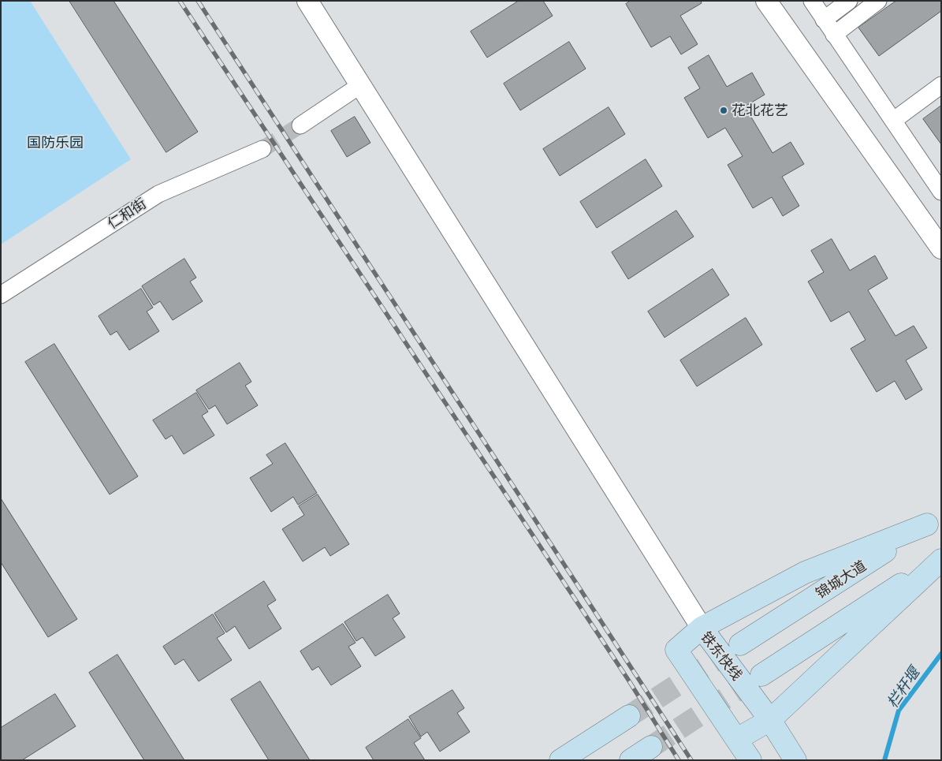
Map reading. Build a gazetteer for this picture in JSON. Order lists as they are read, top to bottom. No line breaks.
{"streets":{"main road":["锦城大道","铁东快线"],"street":["仁和街"]},"water":["栏杆堰"],"parks":["国防乐园"],"places":["花北花艺"]}
